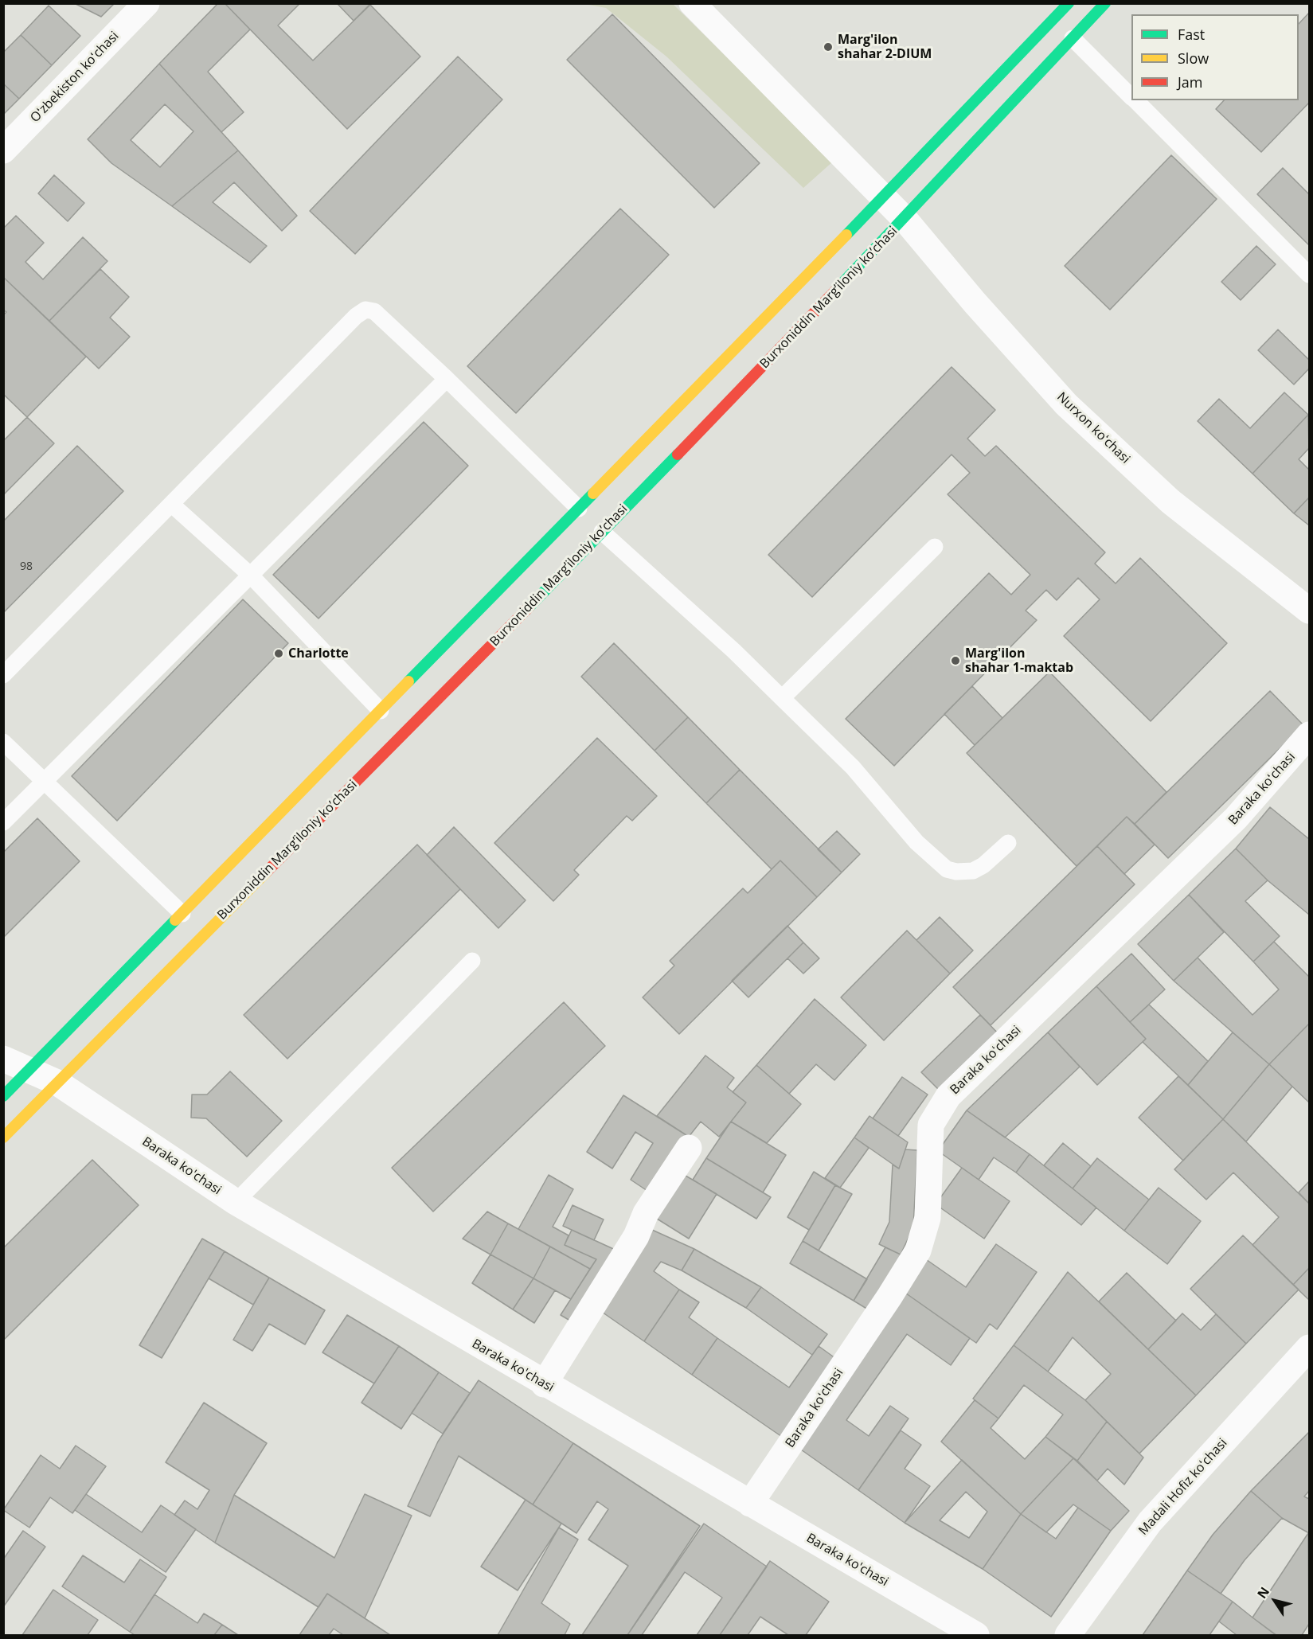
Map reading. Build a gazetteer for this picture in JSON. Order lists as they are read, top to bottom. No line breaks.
{"streets":{"main road":["Burxoniddin Marg’iloniy ko’chasi"],"street":["Oʻzbekiston koʻchasi","Nurxon koʻchasi","Baraka koʻchasi","Baraka ko'chasi","Madali Hofiz koʻchasi"]},"crossings":[["Burxoniddin Marg’iloniy ko’chasi","Nurxon koʻchasi"],["Burxoniddin Marg’iloniy ko’chasi","Baraka ko'chasi"],["Baraka koʻchasi","Baraka ko'chasi"]],"places":["Marg'ilon shahar 2-DIUM","Charlotte","Marg'ilon shahar 1-maktab"],"house_numbers":["98"],"legend":["Fast","Slow","Jam"],"north":"top left"}
